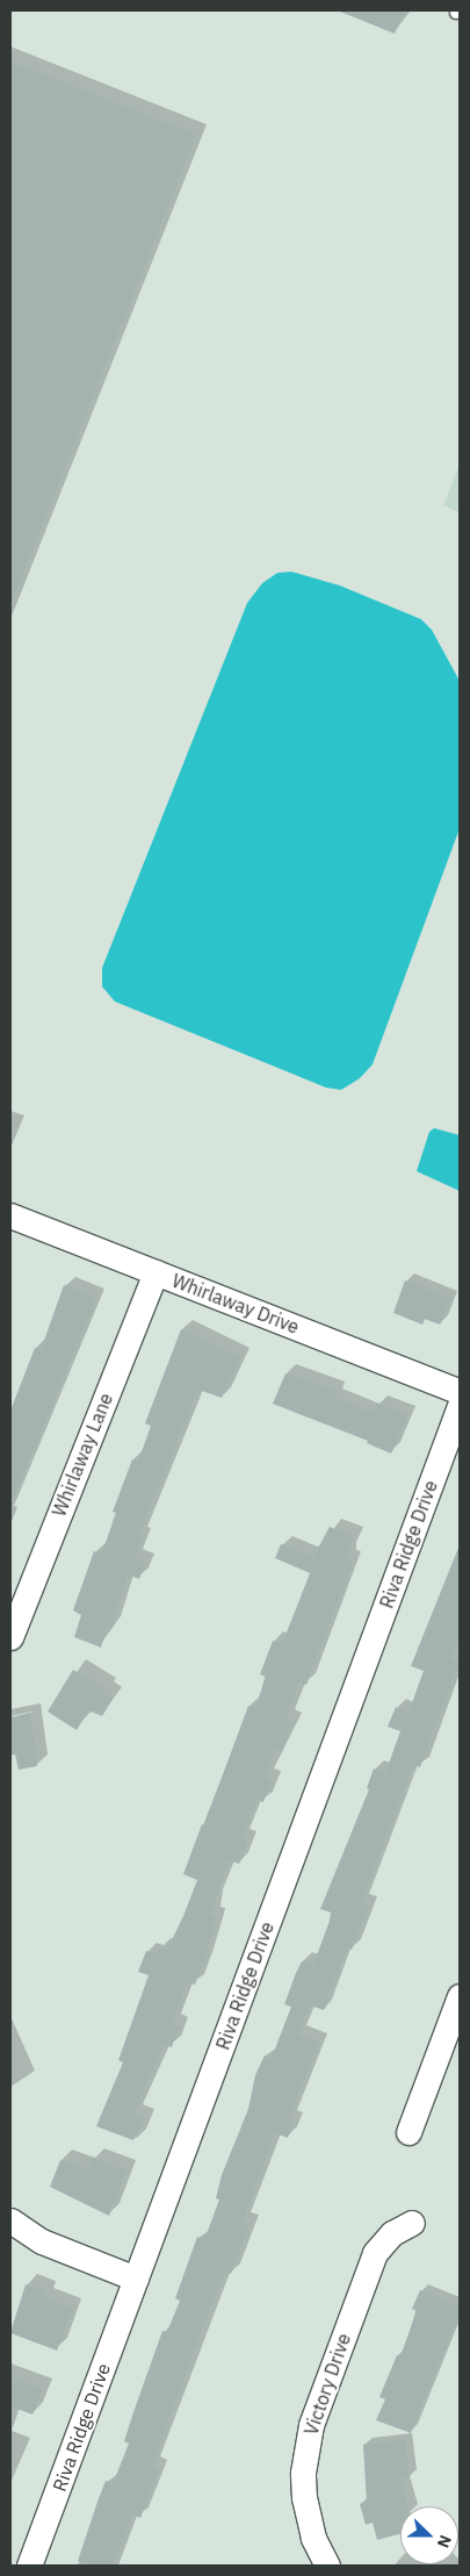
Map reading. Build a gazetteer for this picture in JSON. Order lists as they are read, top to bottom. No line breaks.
{"streets":{"street":["Whirlaway Drive","Whirlaway Lane","Riva Ridge Drive","Victory Drive"]},"crossings":[["Whirlaway Drive","Whirlaway Lane"]],"north":"right"}
